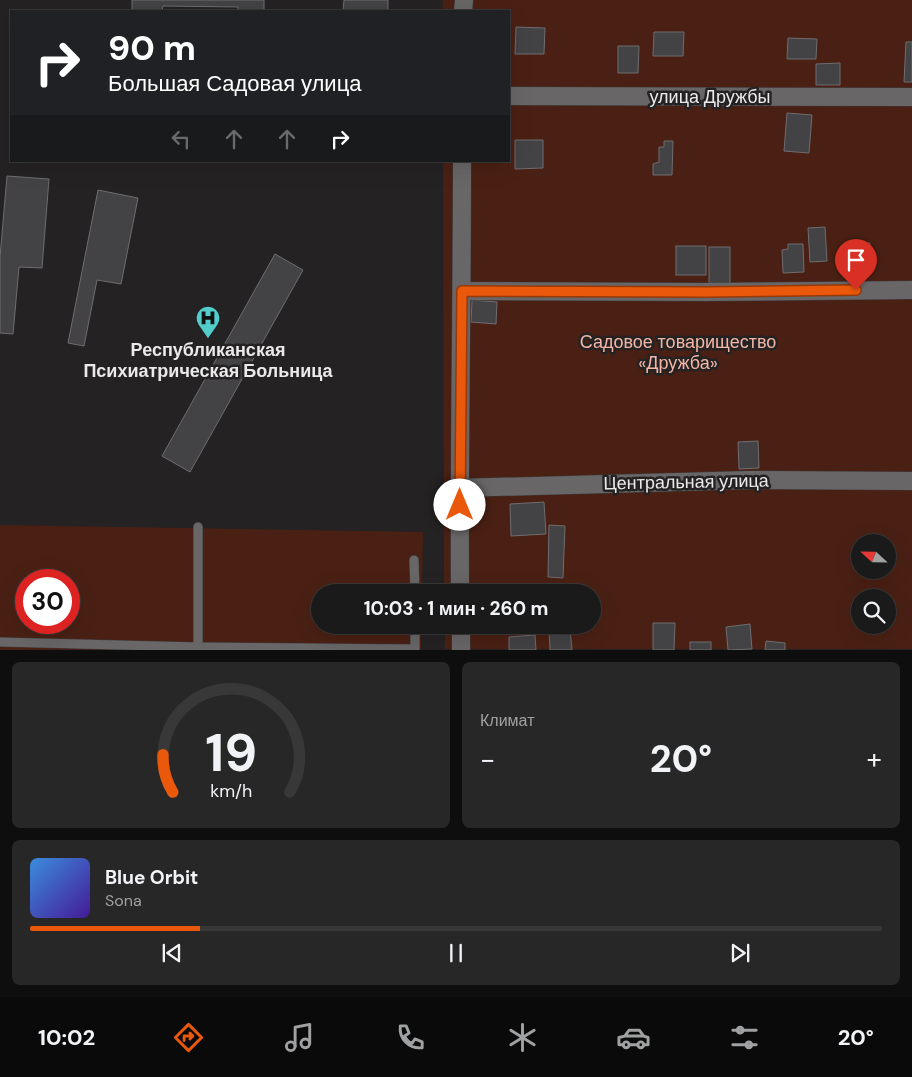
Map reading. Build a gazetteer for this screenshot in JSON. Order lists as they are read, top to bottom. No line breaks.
{"streets":{"street":["улица Дружбы","Центральная улица"]},"parks":["Садовое товарищество «Дружба»"],"places":{"hospital":["Республиканская Психиатрическая Больница"]},"north":"left","page":{"turn":["90 m","Большая Садовая улица"],"limit":"30","trip":"10:03 · 1 мин · 260 m","tile":"Климат","heat":["−","20°","+"],"song":["Blue Orbit","Sona"],"tabs":["10:02","20°"],"gauge":["19","km/h"]}}
